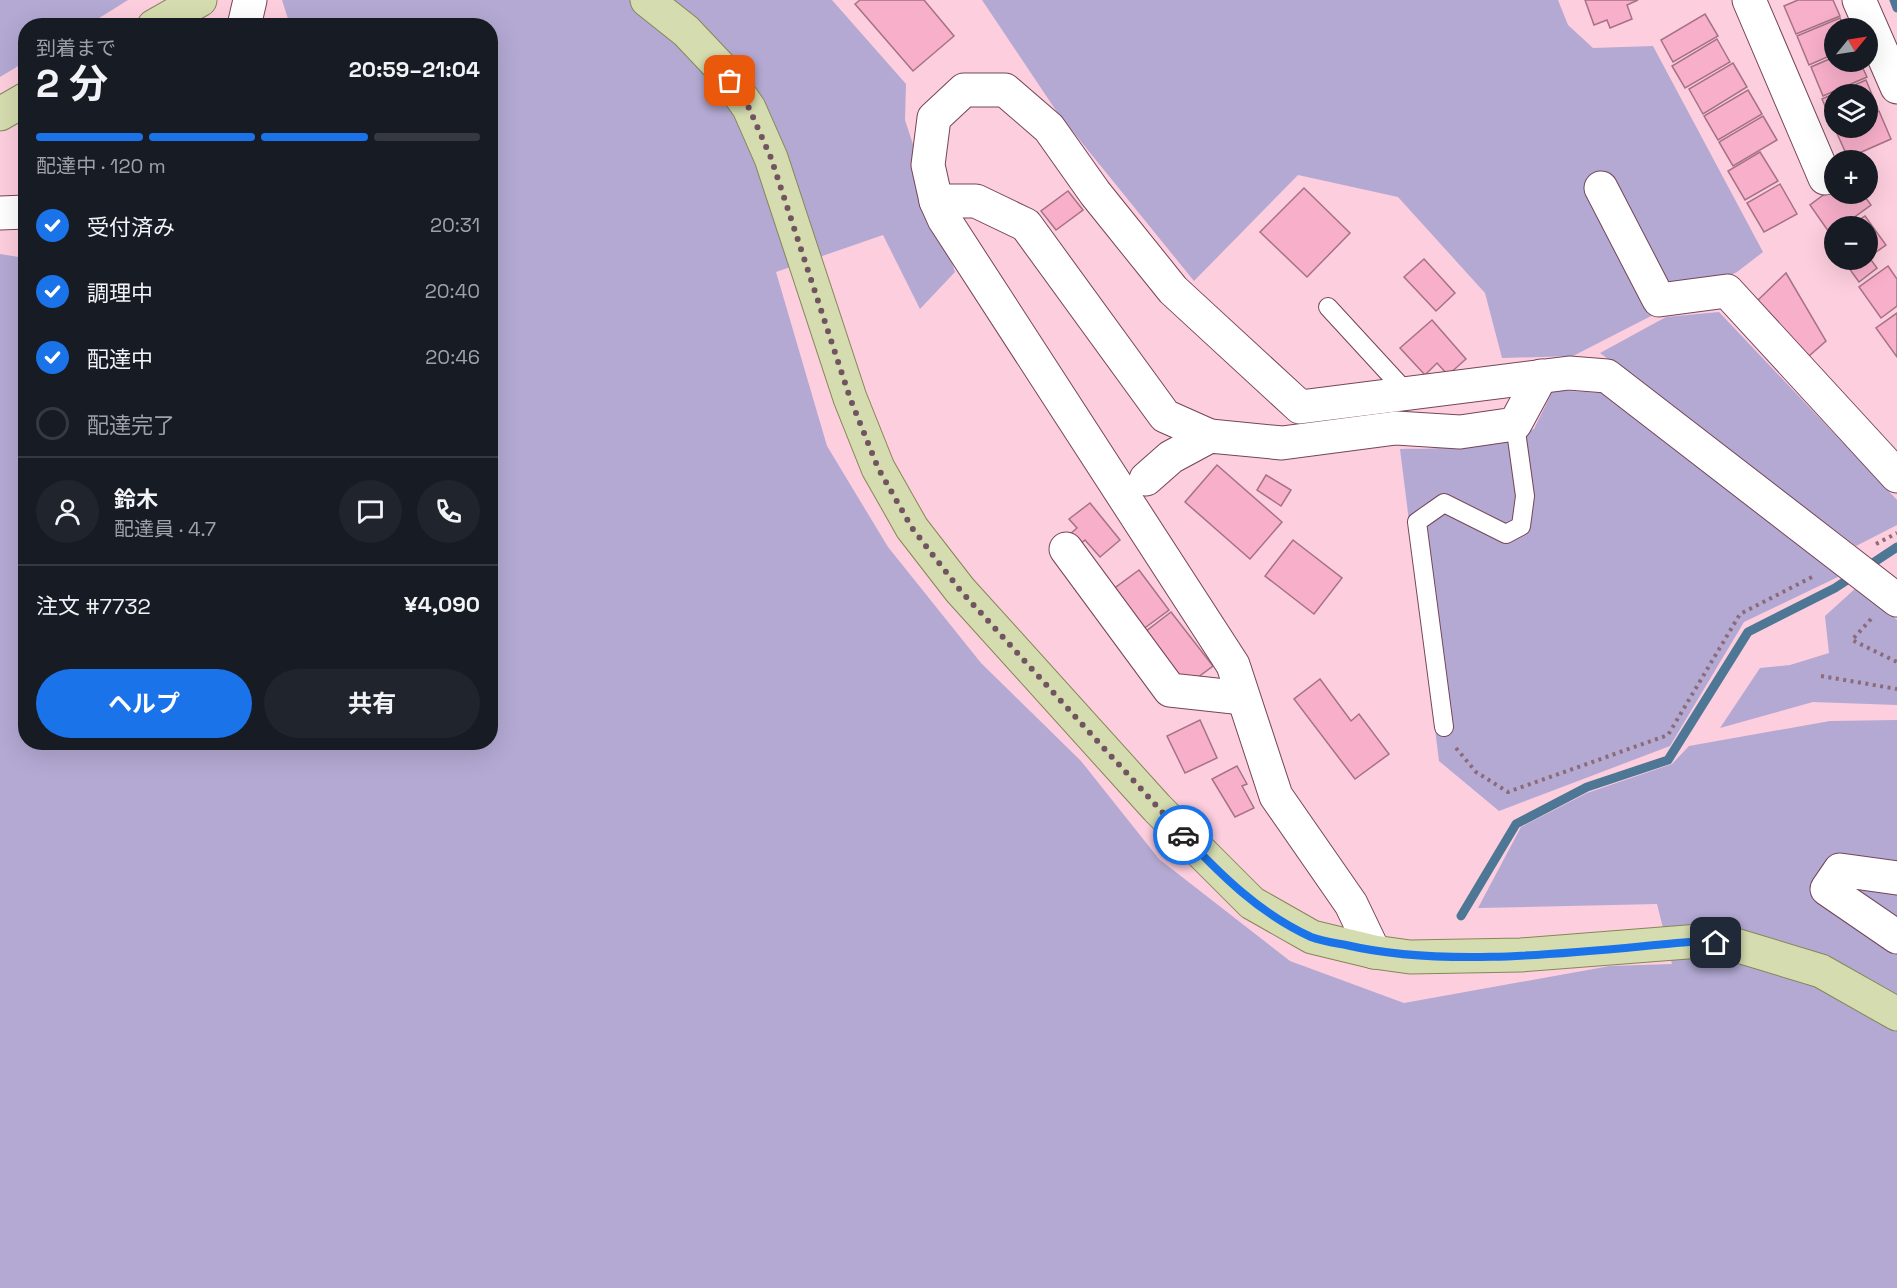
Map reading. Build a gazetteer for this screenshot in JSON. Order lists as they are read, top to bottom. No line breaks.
{"north":"top right","page":{"map_buttons":["+","−"],"heading":["2 分","到着まで","20:59–21:04"],"panel":["鈴木","配達員 · 4.7","注文 #7732","¥4,090"],"bar":"配達中 · 120 m","list":[["受付済み","20:31"],["調理中","20:40"],["配達中","20:46"],"配達完了"],"buttons":["ヘルプ","共有"]}}
